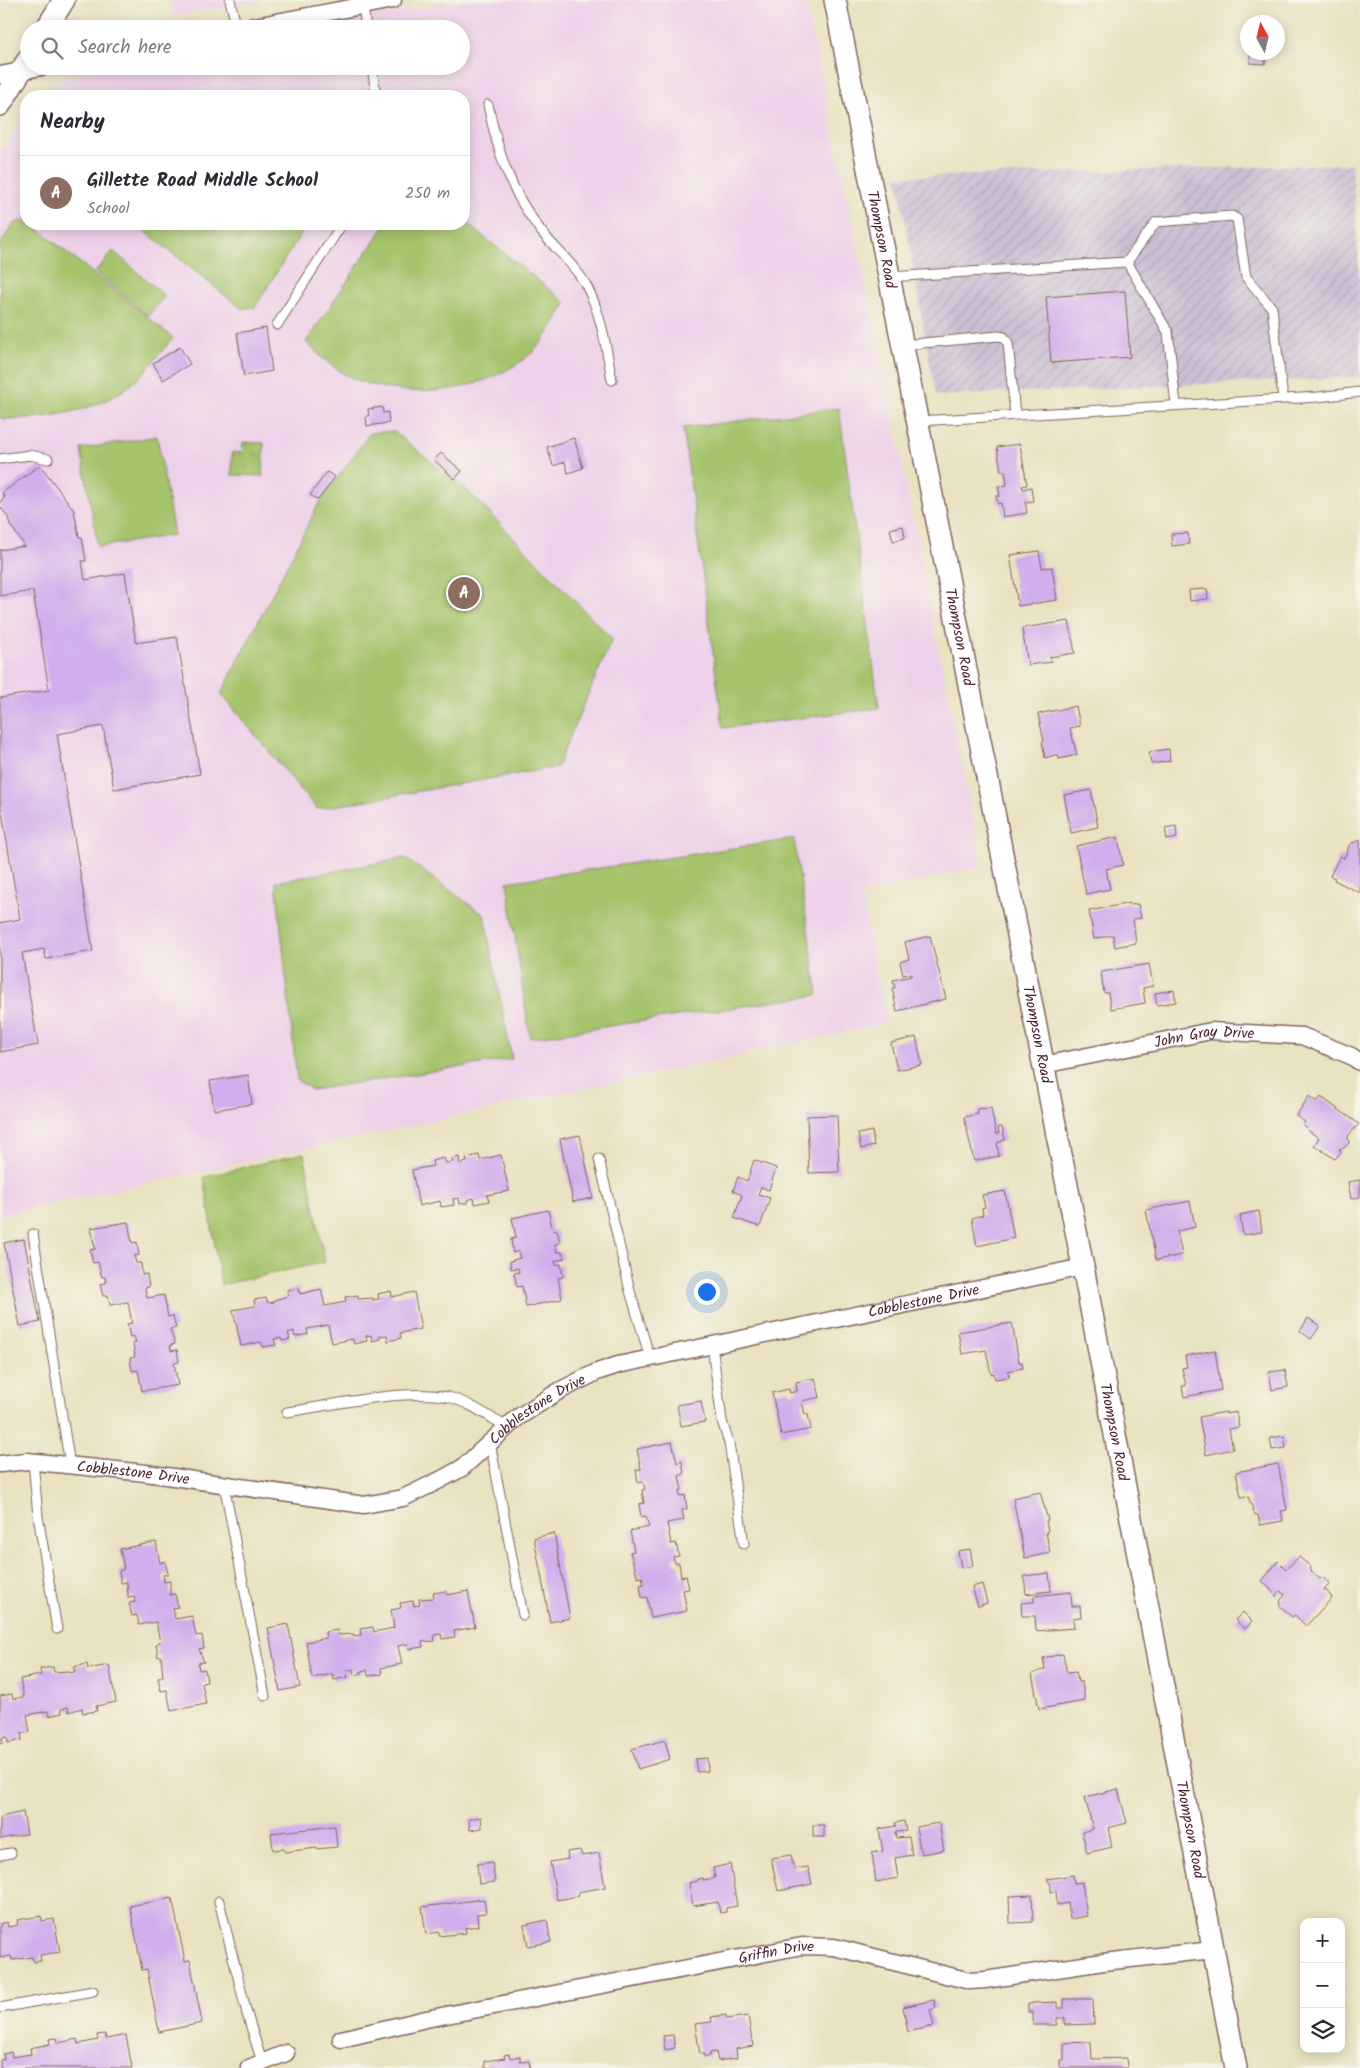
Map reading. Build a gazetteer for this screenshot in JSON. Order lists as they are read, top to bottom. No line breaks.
{"streets":{"street":["Thompson Road","John Gray Drive","Cobblestone Drive","Griffin Drive"]},"crossings":[["Thompson Road","John Gray Drive"],["Thompson Road","Cobblestone Drive"],["Thompson Road","Griffin Drive"]],"north":"top","page":{"search":"Search here","heading":"Nearby","list":[{"mark":"A","name":"Gillette Road Middle School","note":"School","value":"250 m"}],"pins":"A","map_buttons":["+","−"]}}
